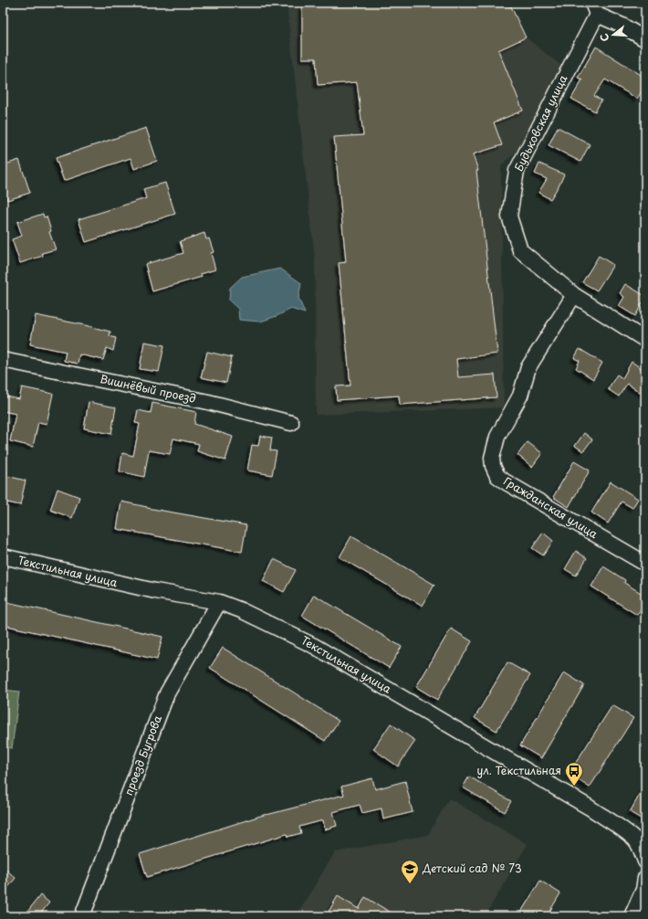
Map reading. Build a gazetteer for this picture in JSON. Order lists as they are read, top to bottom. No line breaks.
{"streets":{"street":["Будьковская улица","Вишнёвый проезд","Гражданская улица","Текстильная улица","проезд Бугрова"]},"crossings":[["Будьковская улица","Гражданская улица"],["Текстильная улица","проезд Бугрова"]],"places":{"bus stop":["ул. Текстильная"],"school or university":["Детский сад № 73"]},"north":"left"}
